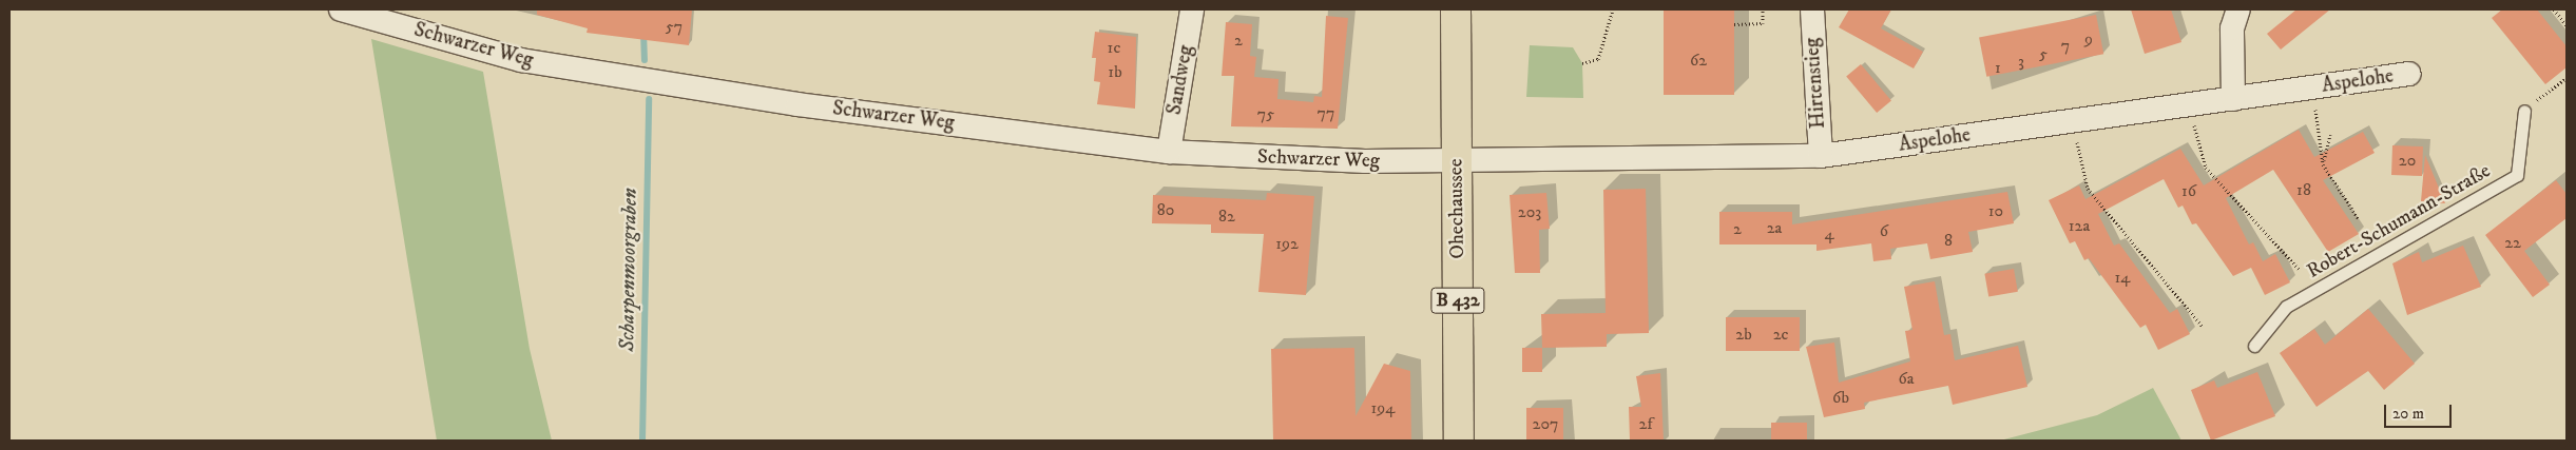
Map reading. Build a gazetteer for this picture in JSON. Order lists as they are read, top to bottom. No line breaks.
{"streets":{"main road":["Ohechaussee","B 432"],"street":["Schwarzer Weg","Sandweg","Aspelohe","Hirtenstieg"],"lane":["Robert-Schumann-Straße"]},"crossings":[["Schwarzer Weg","Sandweg"],["Schwarzer Weg","Aspelohe"],["Schwarzer Weg","Ohechaussee"],["Aspelohe","Hirtenstieg"],["Aspelohe","Ohechaussee"]],"water":["Scharpenmoorgraben"],"house_numbers":["57","9","2","7","1c","5","62","3","1","1b","77","75","20","18","16","80","10","203","82","12a","2a","2","6","4","8","22","192","14","2b","2c","6a","6b","194","207","2f"],"scale_bar":"20 m"}
